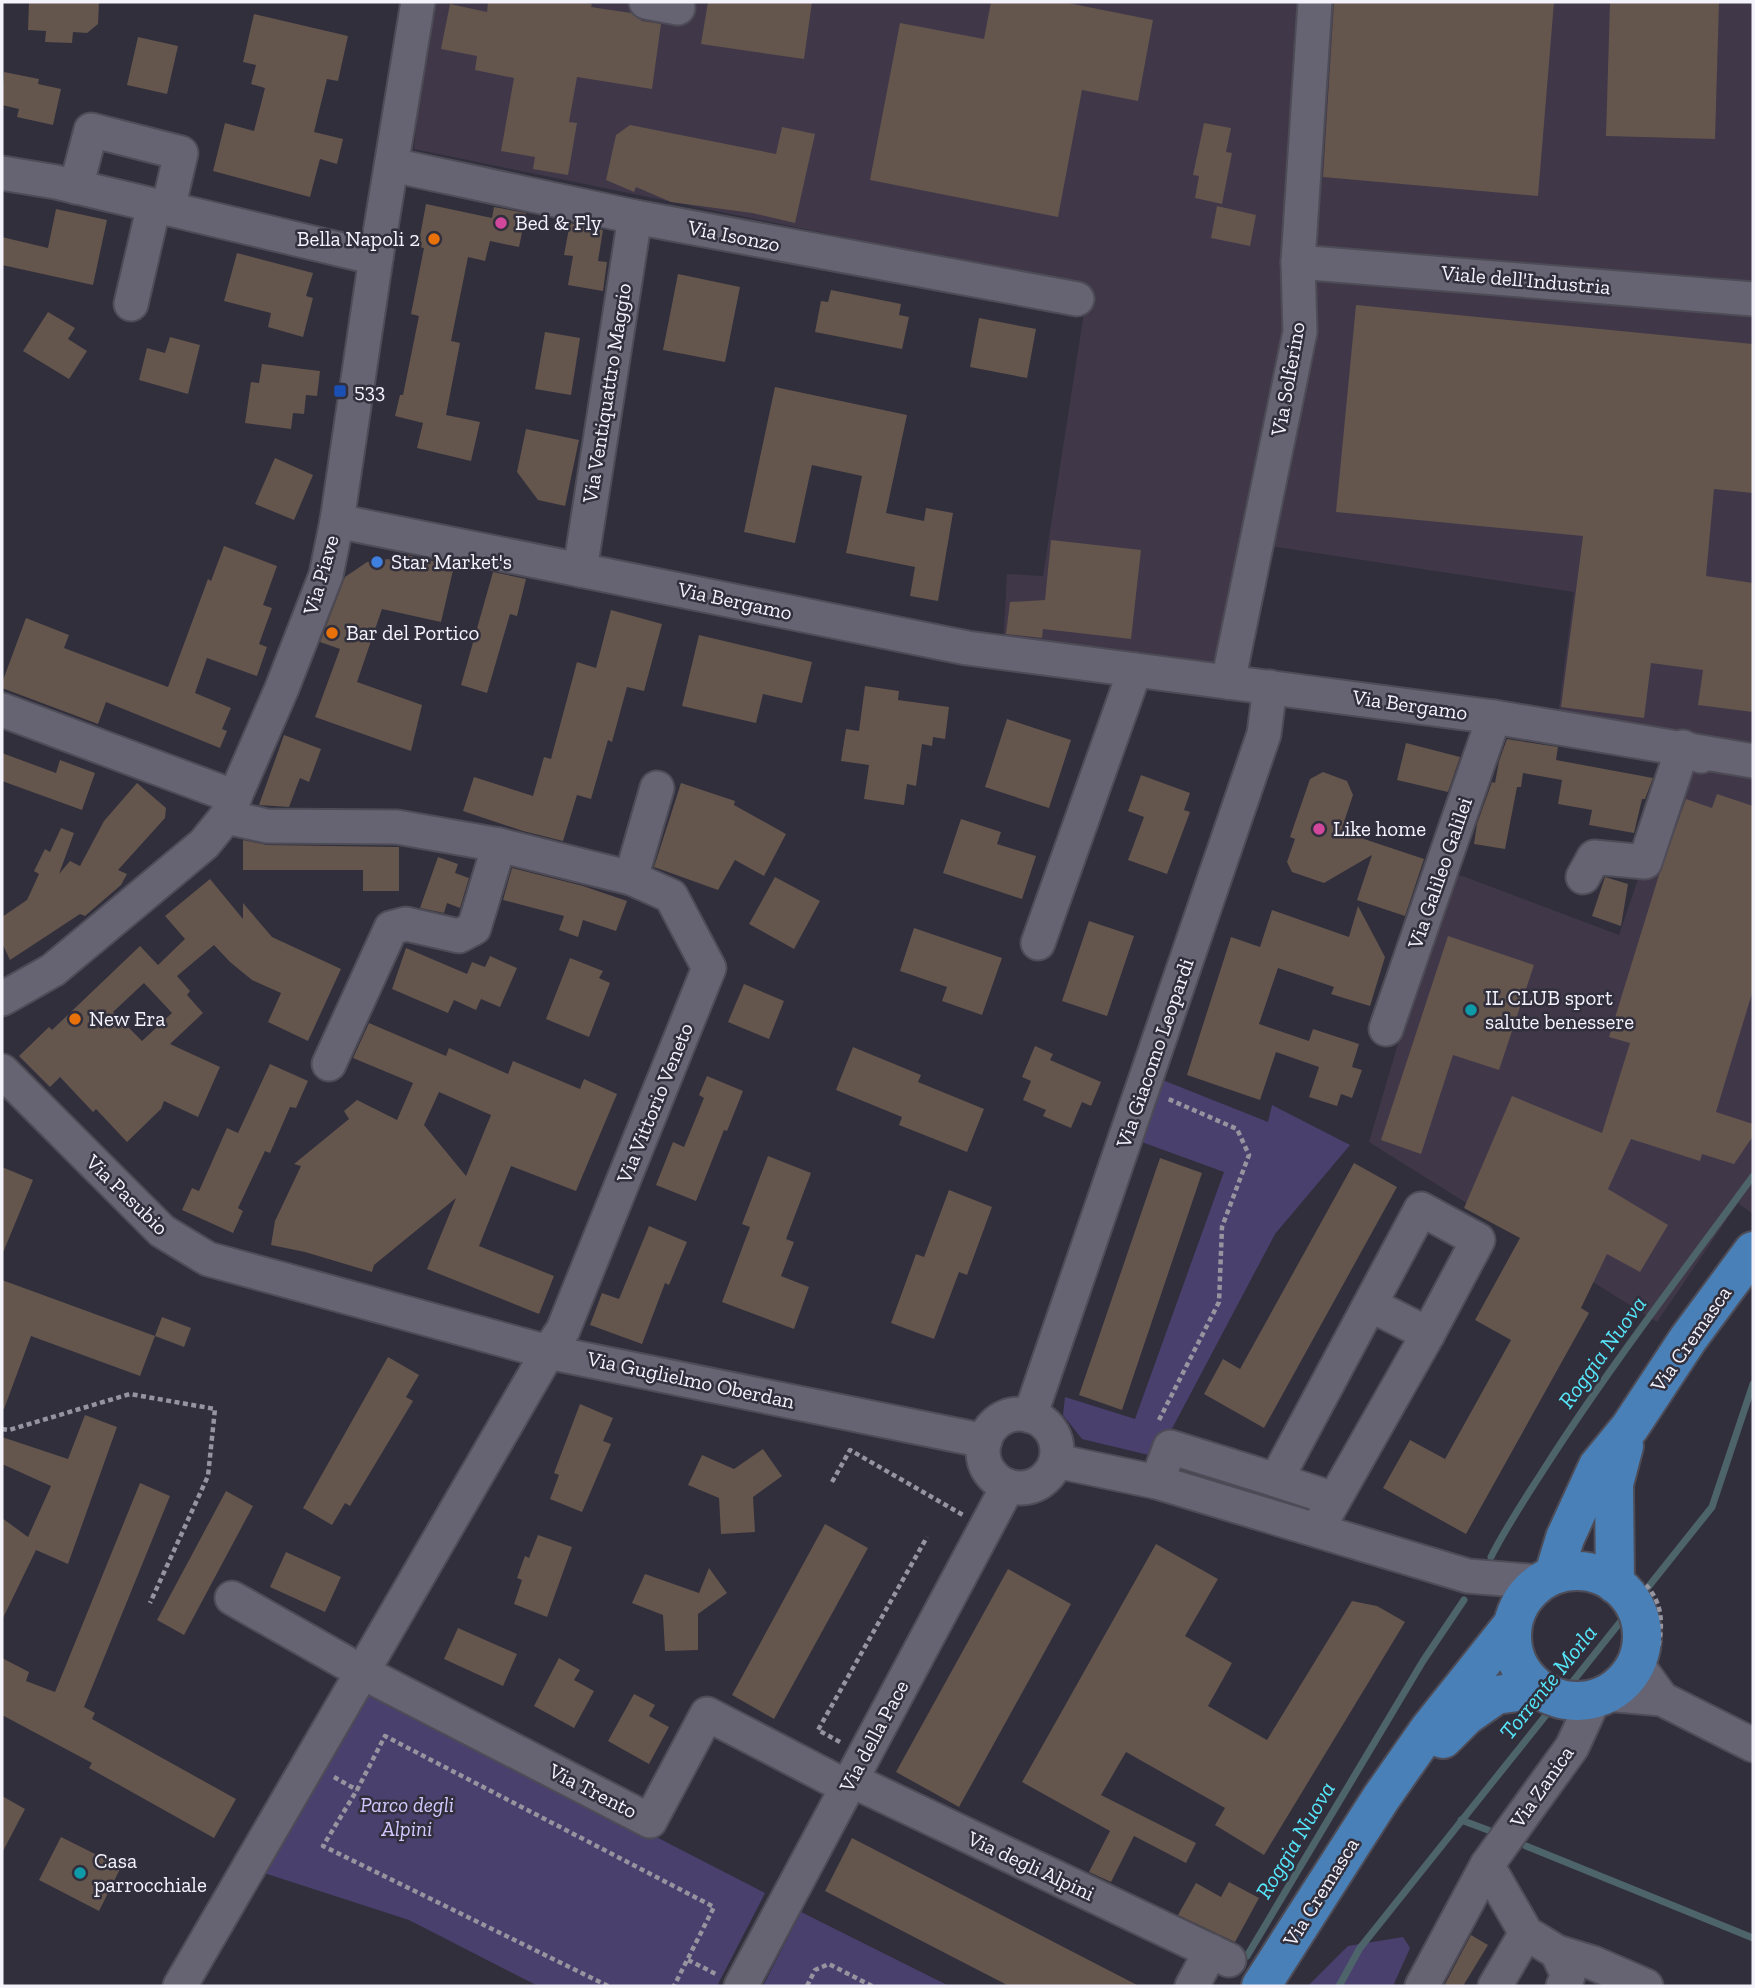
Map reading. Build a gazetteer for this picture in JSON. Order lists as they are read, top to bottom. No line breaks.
{"streets":{"main road":["Via Cremasca"],"street":["Via Isonzo","Viale dell'Industria","Via Solferino","Via Ventiquattro Maggio","Via Piave","Via Bergamo","Via Galileo Galilei","Via Giacomo Leopardi","Via Vittorio Veneto","Via Pasubio","Via Guglielmo Oberdan","Via della Pace","Via Zanica","Via Trento","Via degli Alpini"]},"crossings":[["Via Isonzo","Via Ventiquattro Maggio"],["Via Isonzo","Via Piave"],["Viale dell'Industria","Via Solferino"],["Via Solferino","Via Bergamo"],["Via Ventiquattro Maggio","Via Bergamo"],["Via Piave","Via Bergamo"],["Via Piave","Via Vittorio Veneto"],["Via Bergamo","Via Galileo Galilei"],["Via Bergamo","Via Giacomo Leopardi"],["Via Giacomo Leopardi","Via Guglielmo Oberdan"],["Via Giacomo Leopardi","Via della Pace"],["Via Vittorio Veneto","Via Guglielmo Oberdan"],["Via Pasubio","Via Guglielmo Oberdan"],["Via Cremasca","Via Zanica"],["Via Guglielmo Oberdan","Via della Pace"],["Via della Pace","Via Trento"],["Via della Pace","Via degli Alpini"],["Via Trento","Via degli Alpini"]],"water":["Roggia Nuova","Torrente Morla"],"parks":["Parco degli Alpini"],"places":{"other":["Bed & Fly","Bella Napoli 2","Star Market's","Bar del Portico","Like home","IL CLUB sport salute benessere","New Era","Casa parrocchiale"],"transit":["533"]}}
